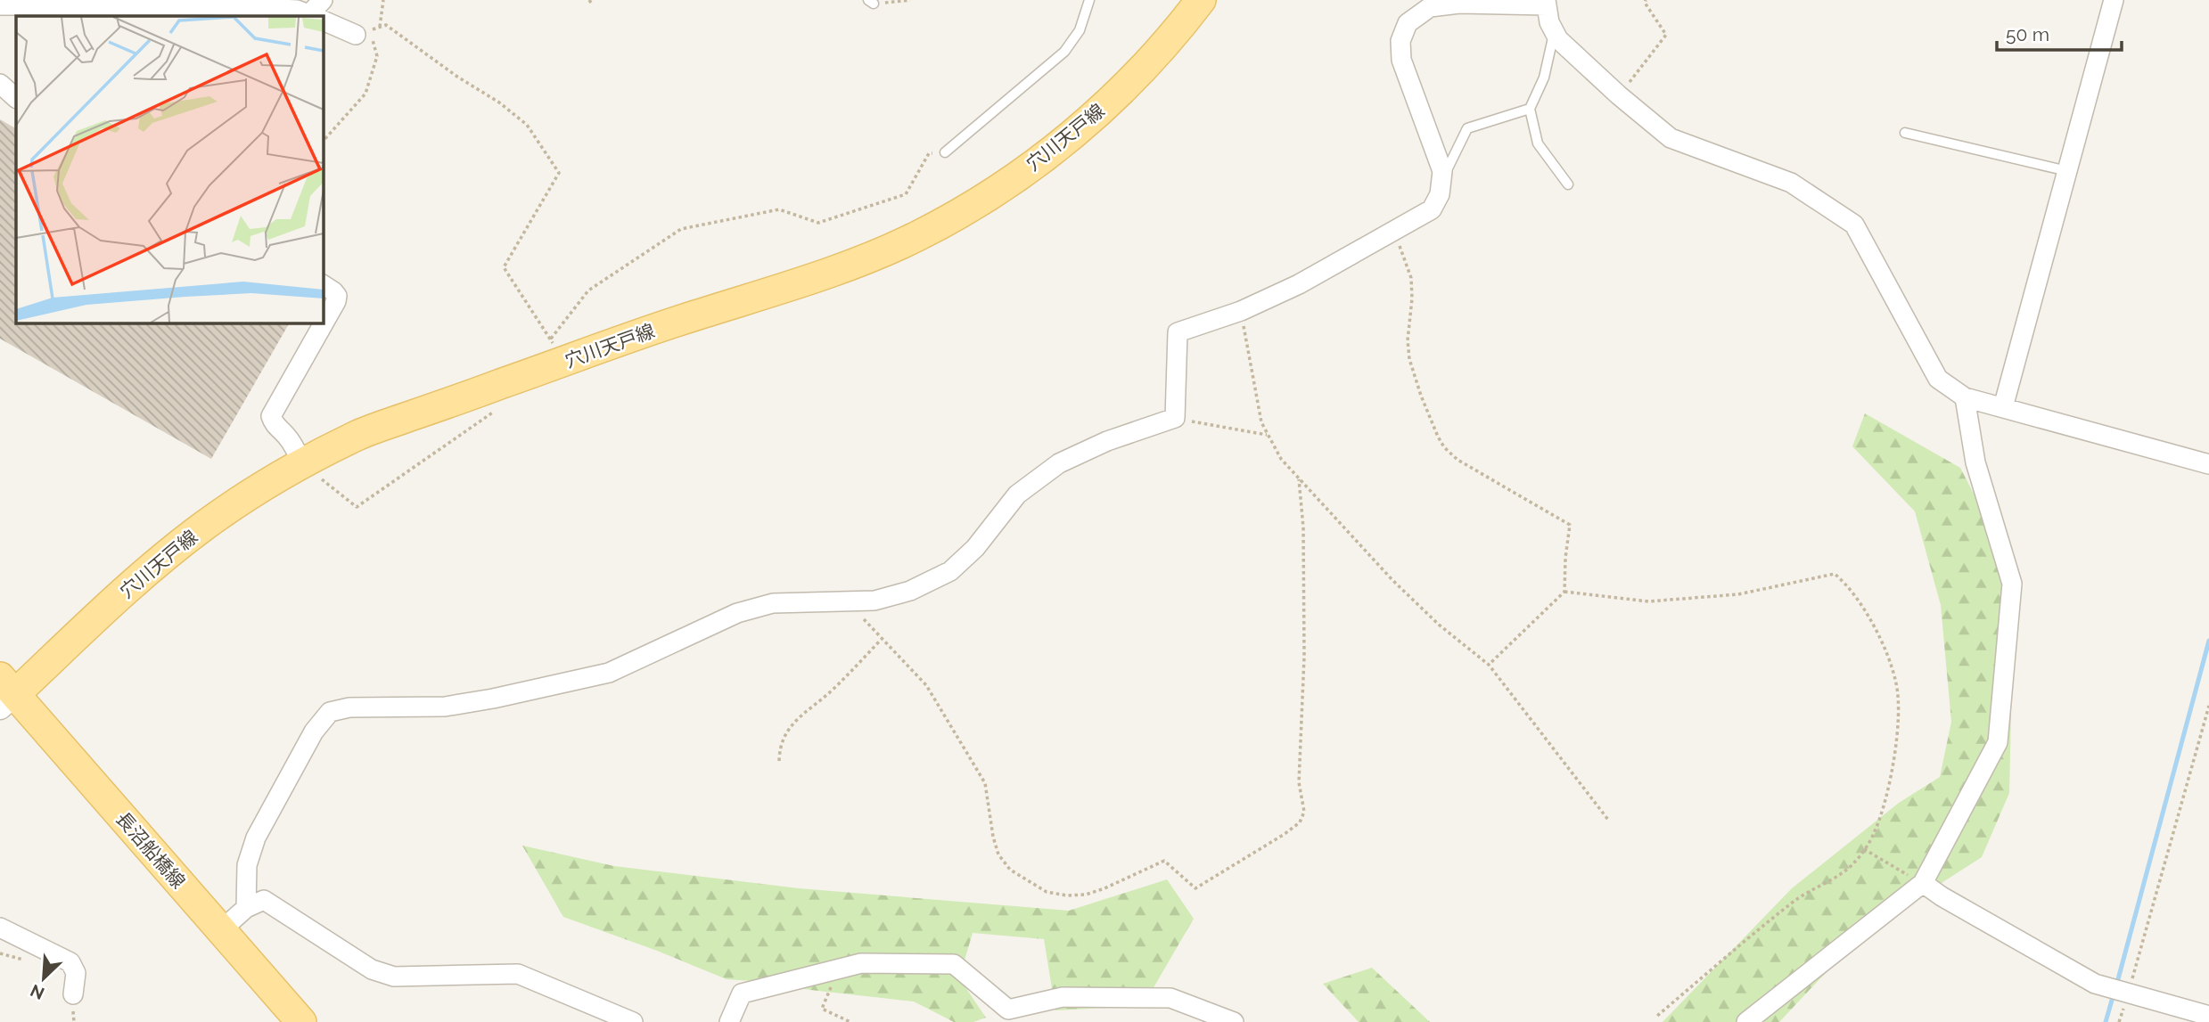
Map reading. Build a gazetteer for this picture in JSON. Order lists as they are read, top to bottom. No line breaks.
{"streets":{"main road":["穴川天戸線","長沼船橋線"]},"crossings":[["穴川天戸線","長沼船橋線"]],"scale_bar":"50 m","north":"bottom left"}
